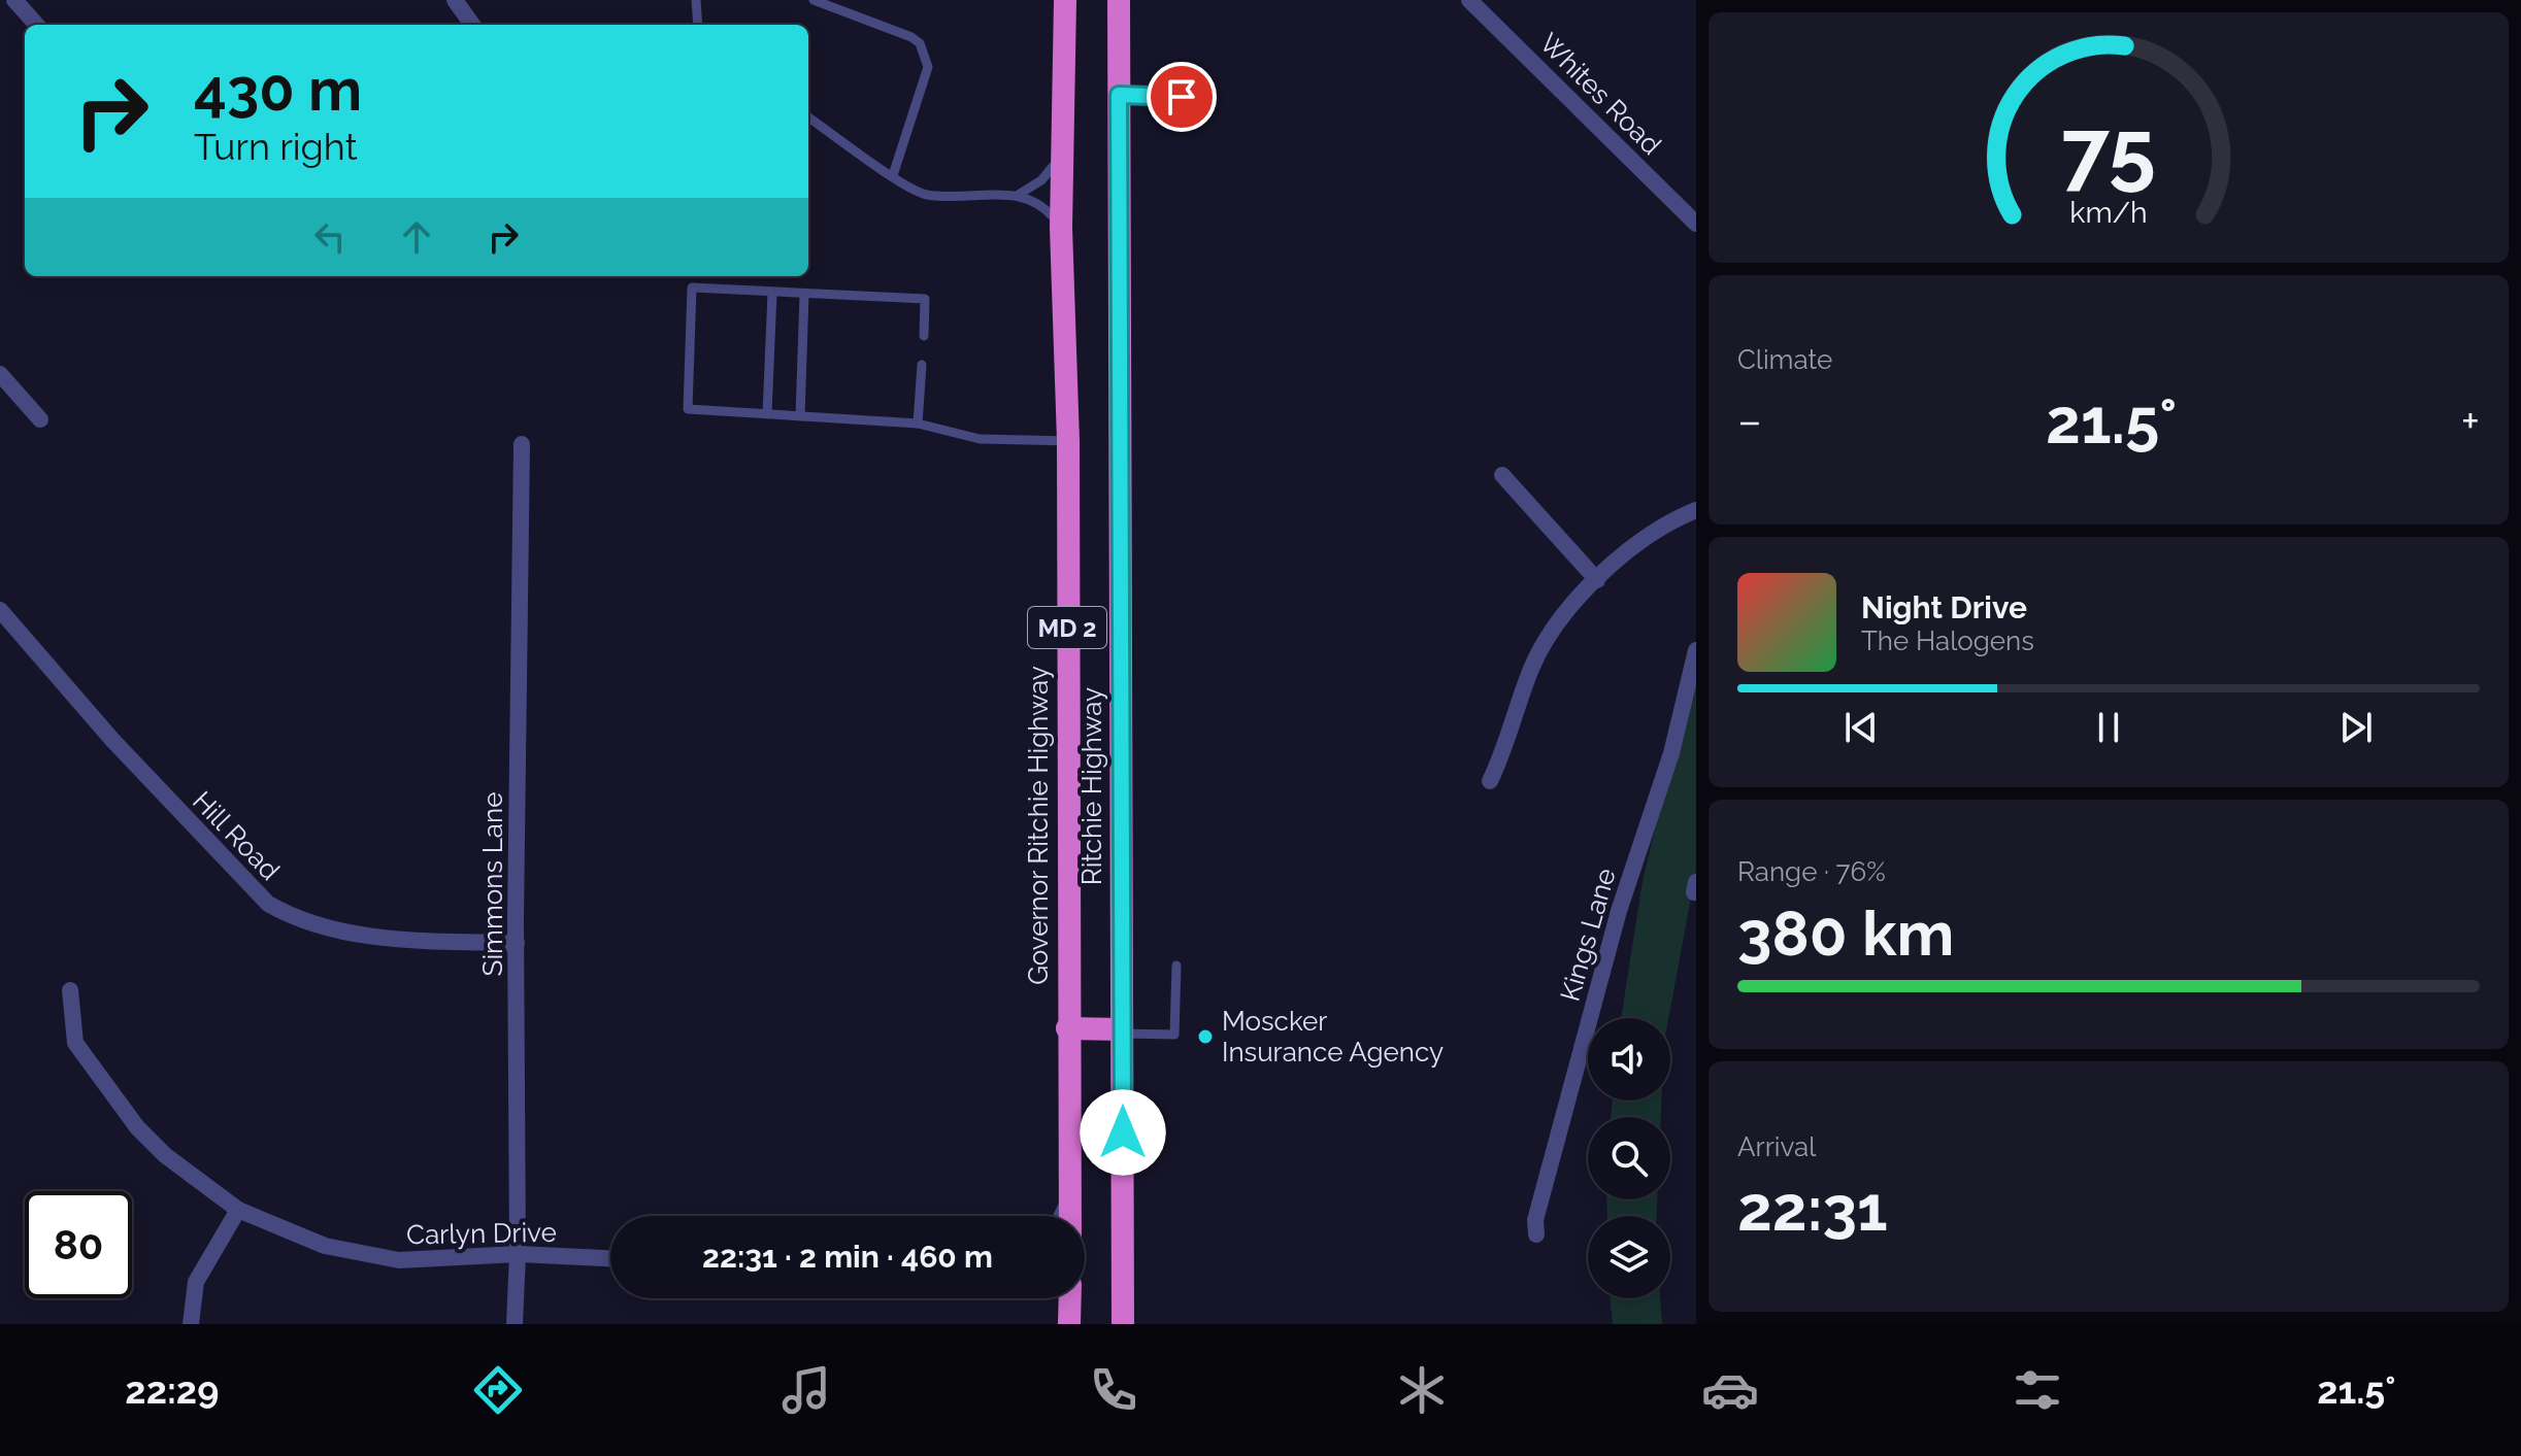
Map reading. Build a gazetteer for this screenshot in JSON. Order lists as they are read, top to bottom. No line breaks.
{"streets":{"highway":["MD 2","Ritchie Highway","Governor Ritchie Highway"],"street":["Whites Road","Hill Road","Simmons Lane","Kings Lane","Carlyn Drive"]},"crossings":[["Hill Road","Simmons Lane"],["Simmons Lane","Carlyn Drive"]],"places":["Moscker Insurance Agency"],"page":{"turn":["430 m","Turn right"],"tile":["Climate",["Range · 76%","380 km"],["Arrival","22:31"]],"heat":["−","21.5°","+"],"song":["Night Drive","The Halogens"],"limit":"80","trip":"22:31 · 2 min · 460 m","tabs":["22:29","21.5°"],"gauge":["75","km/h"]}}
